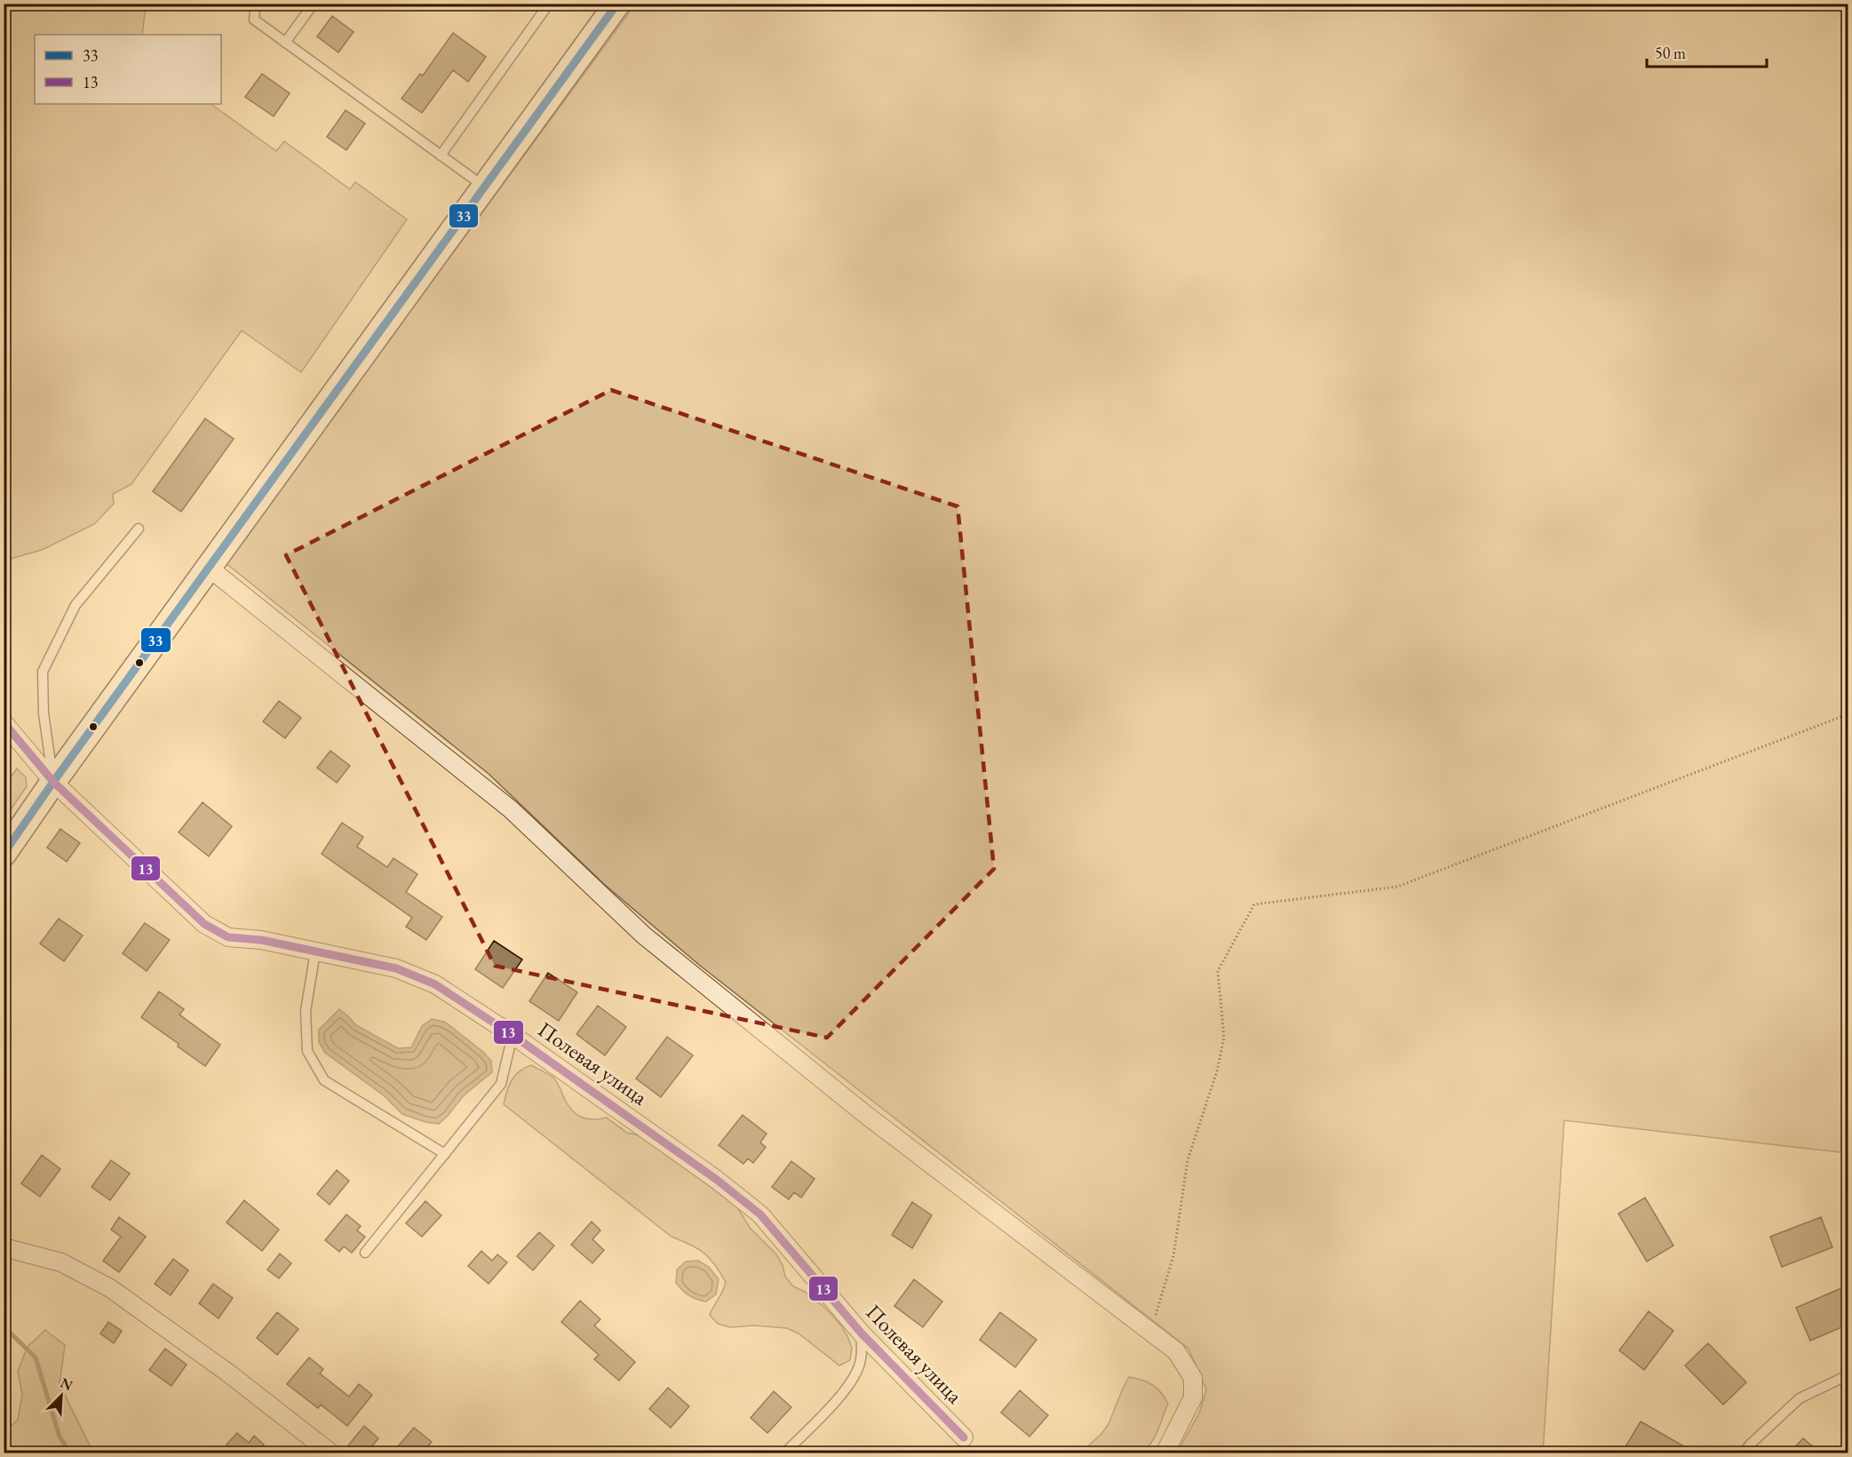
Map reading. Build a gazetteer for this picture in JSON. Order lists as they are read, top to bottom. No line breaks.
{"streets":{"street":["Полевая улица"]},"lines":["transit line 33","transit line 13"],"legend":["33","13"],"scale_bar":"50 m","north":"top right"}
